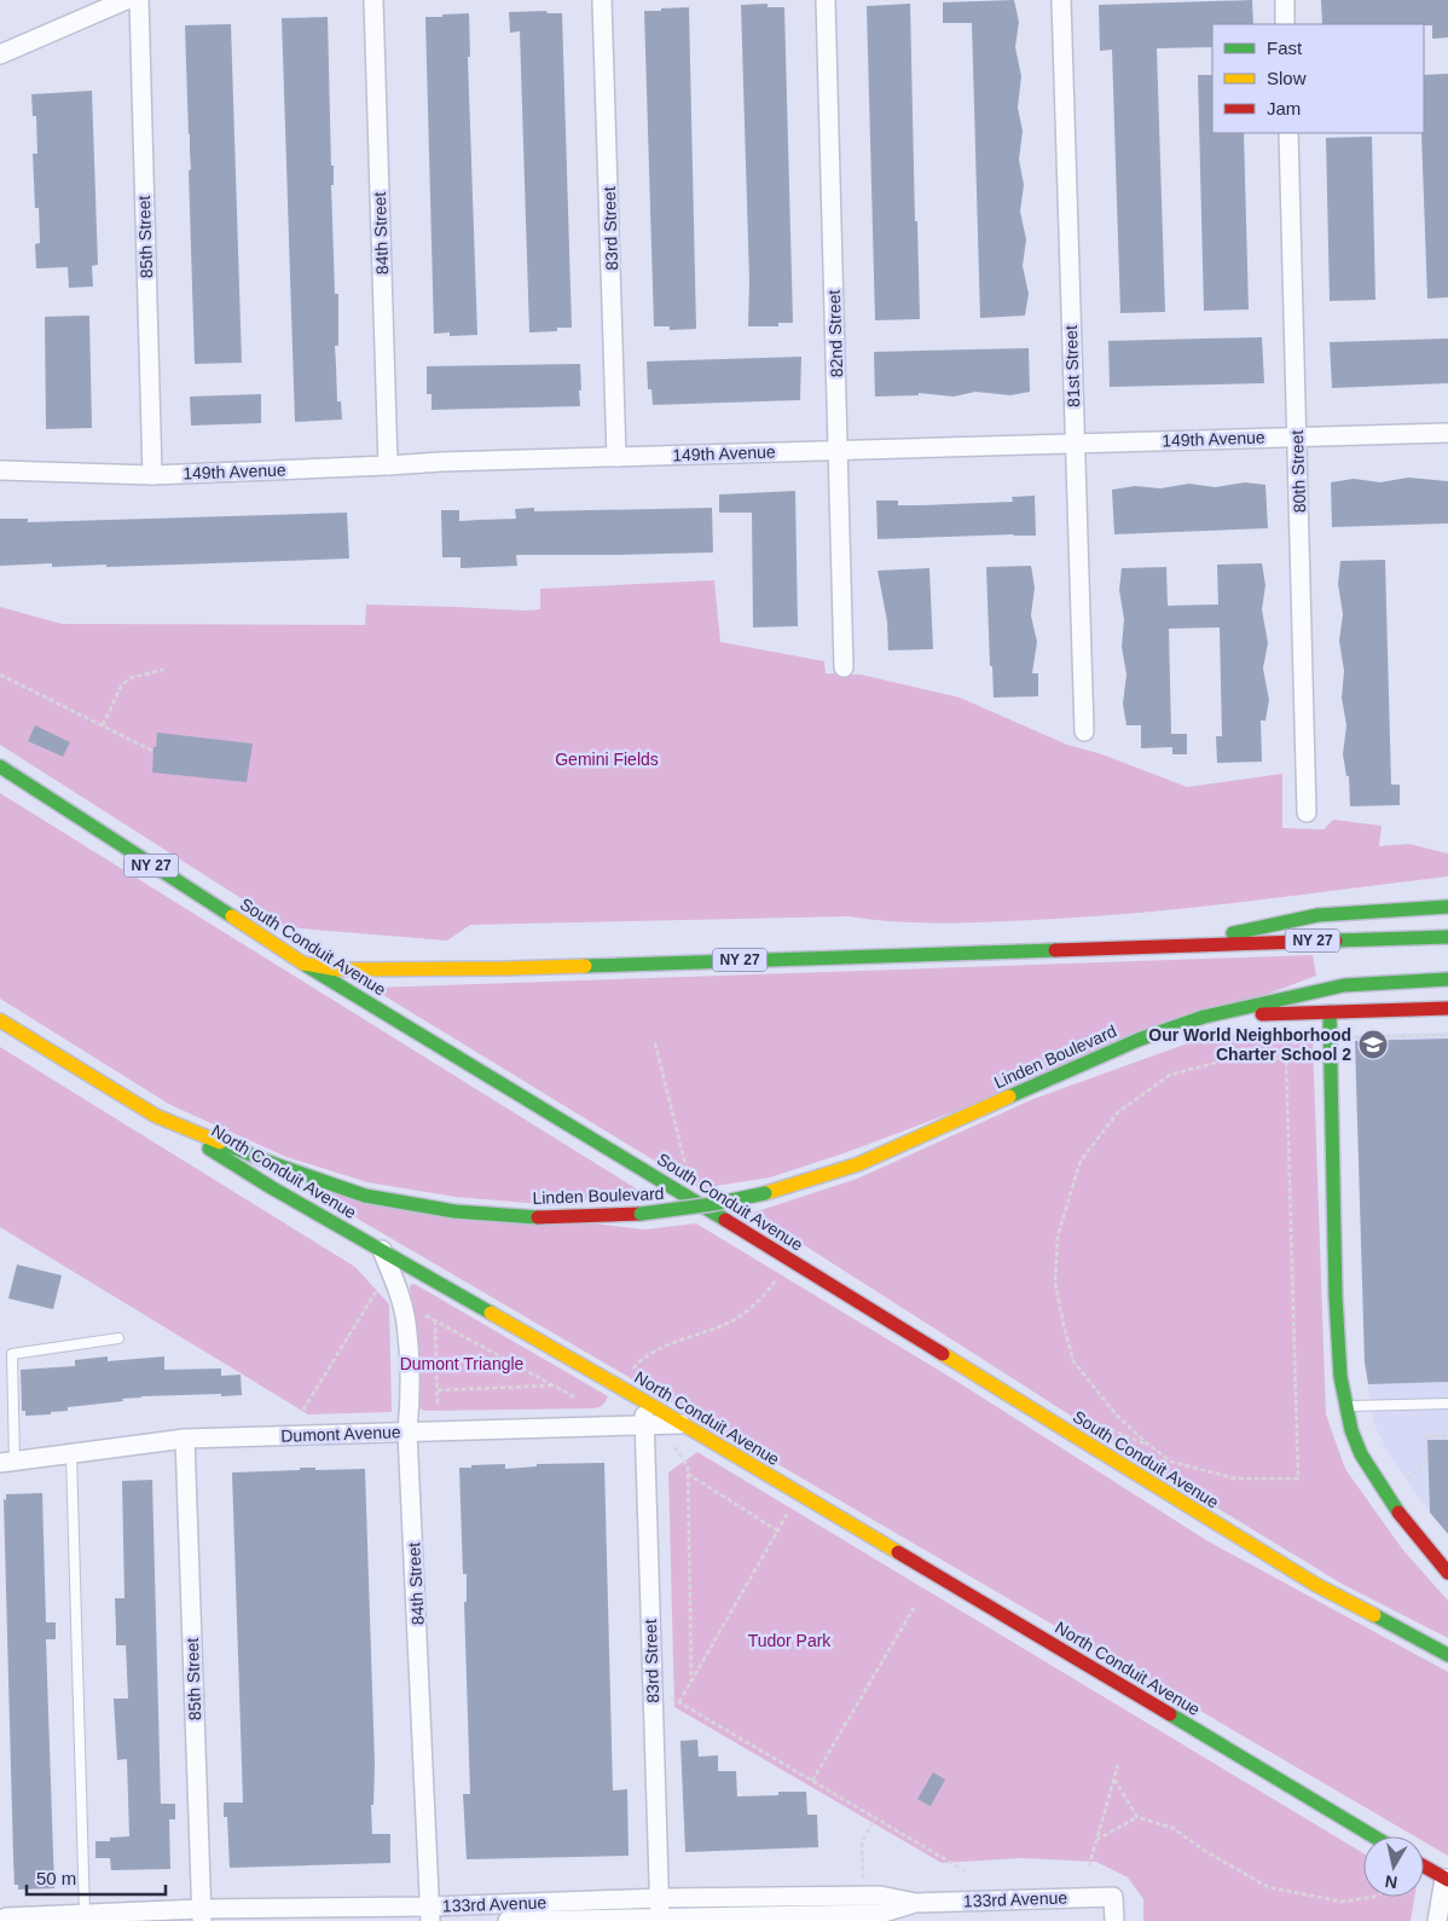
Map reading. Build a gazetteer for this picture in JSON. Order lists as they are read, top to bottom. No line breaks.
{"streets":{"main road":["NY 27","South Conduit Avenue","Linden Boulevard","North Conduit Avenue"],"street":["83rd Street","84th Street","85th Street","82nd Street","81st Street","149th Avenue","80th Street","Dumont Avenue","133rd Avenue"]},"crossings":[["83rd Street","149th Avenue"],["83rd Street","North Conduit Avenue"],["83rd Street","Dumont Avenue"],["83rd Street","133rd Avenue"],["84th Street","149th Avenue"],["84th Street","North Conduit Avenue"],["84th Street","Dumont Avenue"],["84th Street","133rd Avenue"],["85th Street","149th Avenue"],["85th Street","Dumont Avenue"],["85th Street","133rd Avenue"],["82nd Street","149th Avenue"],["81st Street","149th Avenue"],["149th Avenue","80th Street"],["NY 27","South Conduit Avenue"],["Linden Boulevard","North Conduit Avenue"],["North Conduit Avenue","Dumont Avenue"]],"parks":["Gemini Fields","Dumont Triangle","Tudor Park"],"places":{"school or university":["Our World Neighborhood Charter School 2"]},"legend":["Fast","Slow","Jam"],"scale_bar":"50 m","north":"bottom"}
